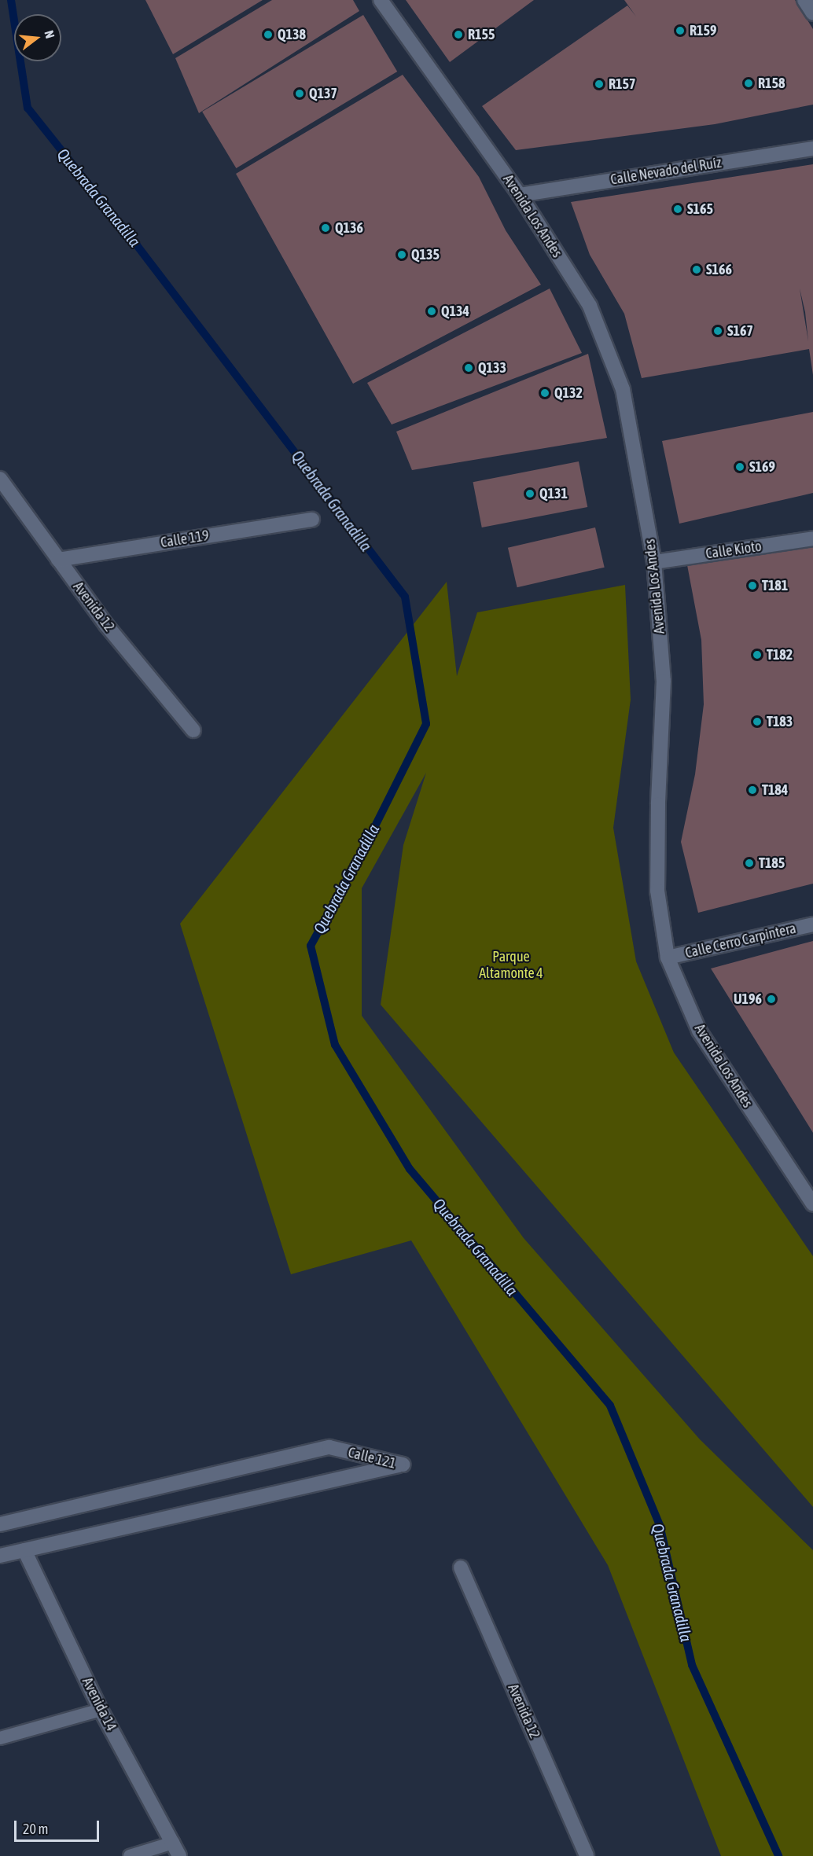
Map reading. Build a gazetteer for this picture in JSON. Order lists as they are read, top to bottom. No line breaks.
{"streets":{"street":["Calle Nevado del Ruíz","Avenida Los Andes","Calle 119","Calle Kioto","Avenida 12","Calle Cerro Carpintera","Calle 121","Avenida 14"]},"crossings":[["Calle Nevado del Ruíz","Avenida Los Andes"],["Avenida Los Andes","Calle Kioto"],["Avenida Los Andes","Calle Cerro Carpintera"],["Calle 119","Avenida 12"],["Calle 121","Avenida 14"]],"water":["Quebrada Granadilla"],"parks":["Parque Altamonte 4"],"places":["R159","Q138","R155","R158","R157","Q137","S165","Q136","Q135","S166","Q134","S167","Q133","Q132","S169","Q131","T181","T182","T183","T184","T185","U196"],"scale_bar":"20 m","north":"right"}
